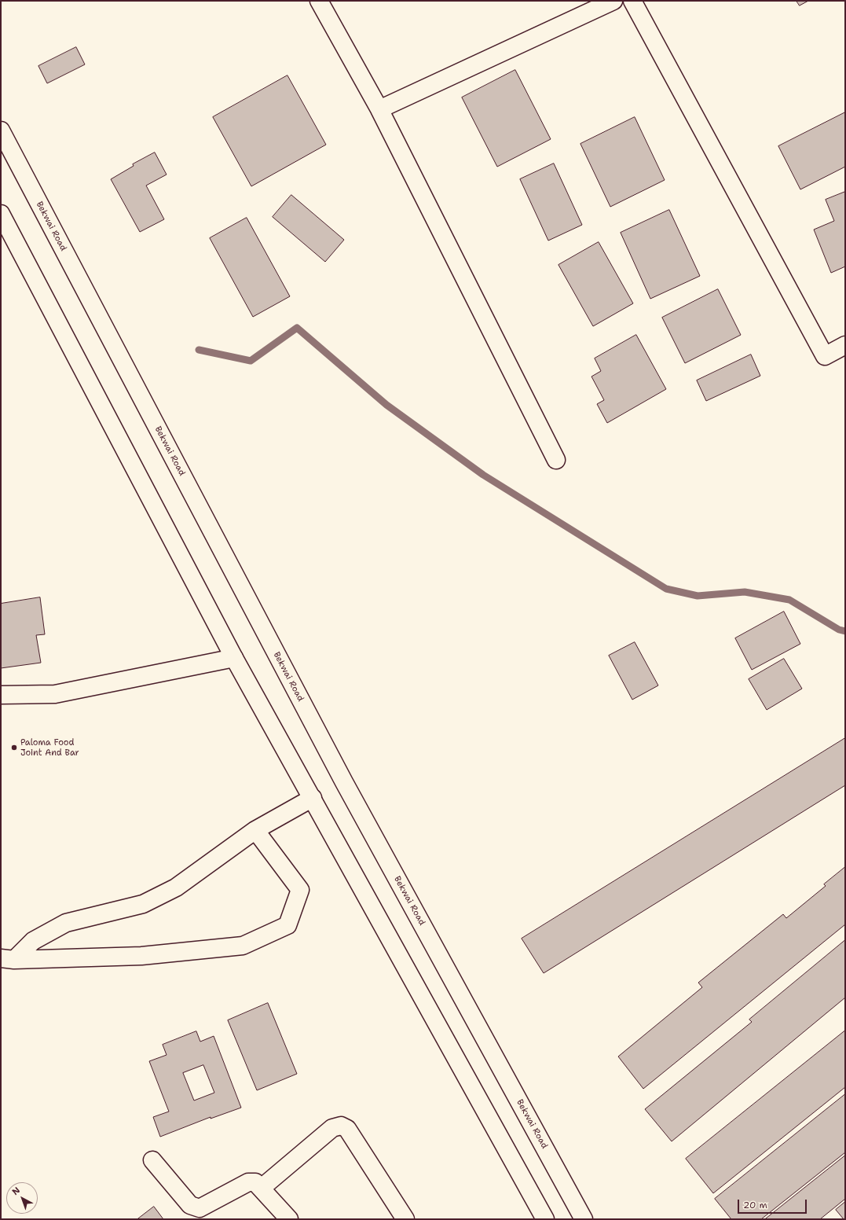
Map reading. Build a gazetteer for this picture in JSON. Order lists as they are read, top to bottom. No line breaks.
{"streets":{"main road":["Bekwai Road"]},"places":["Paloma Food Joint And Bar"],"scale_bar":"20 m","north":"top left"}
